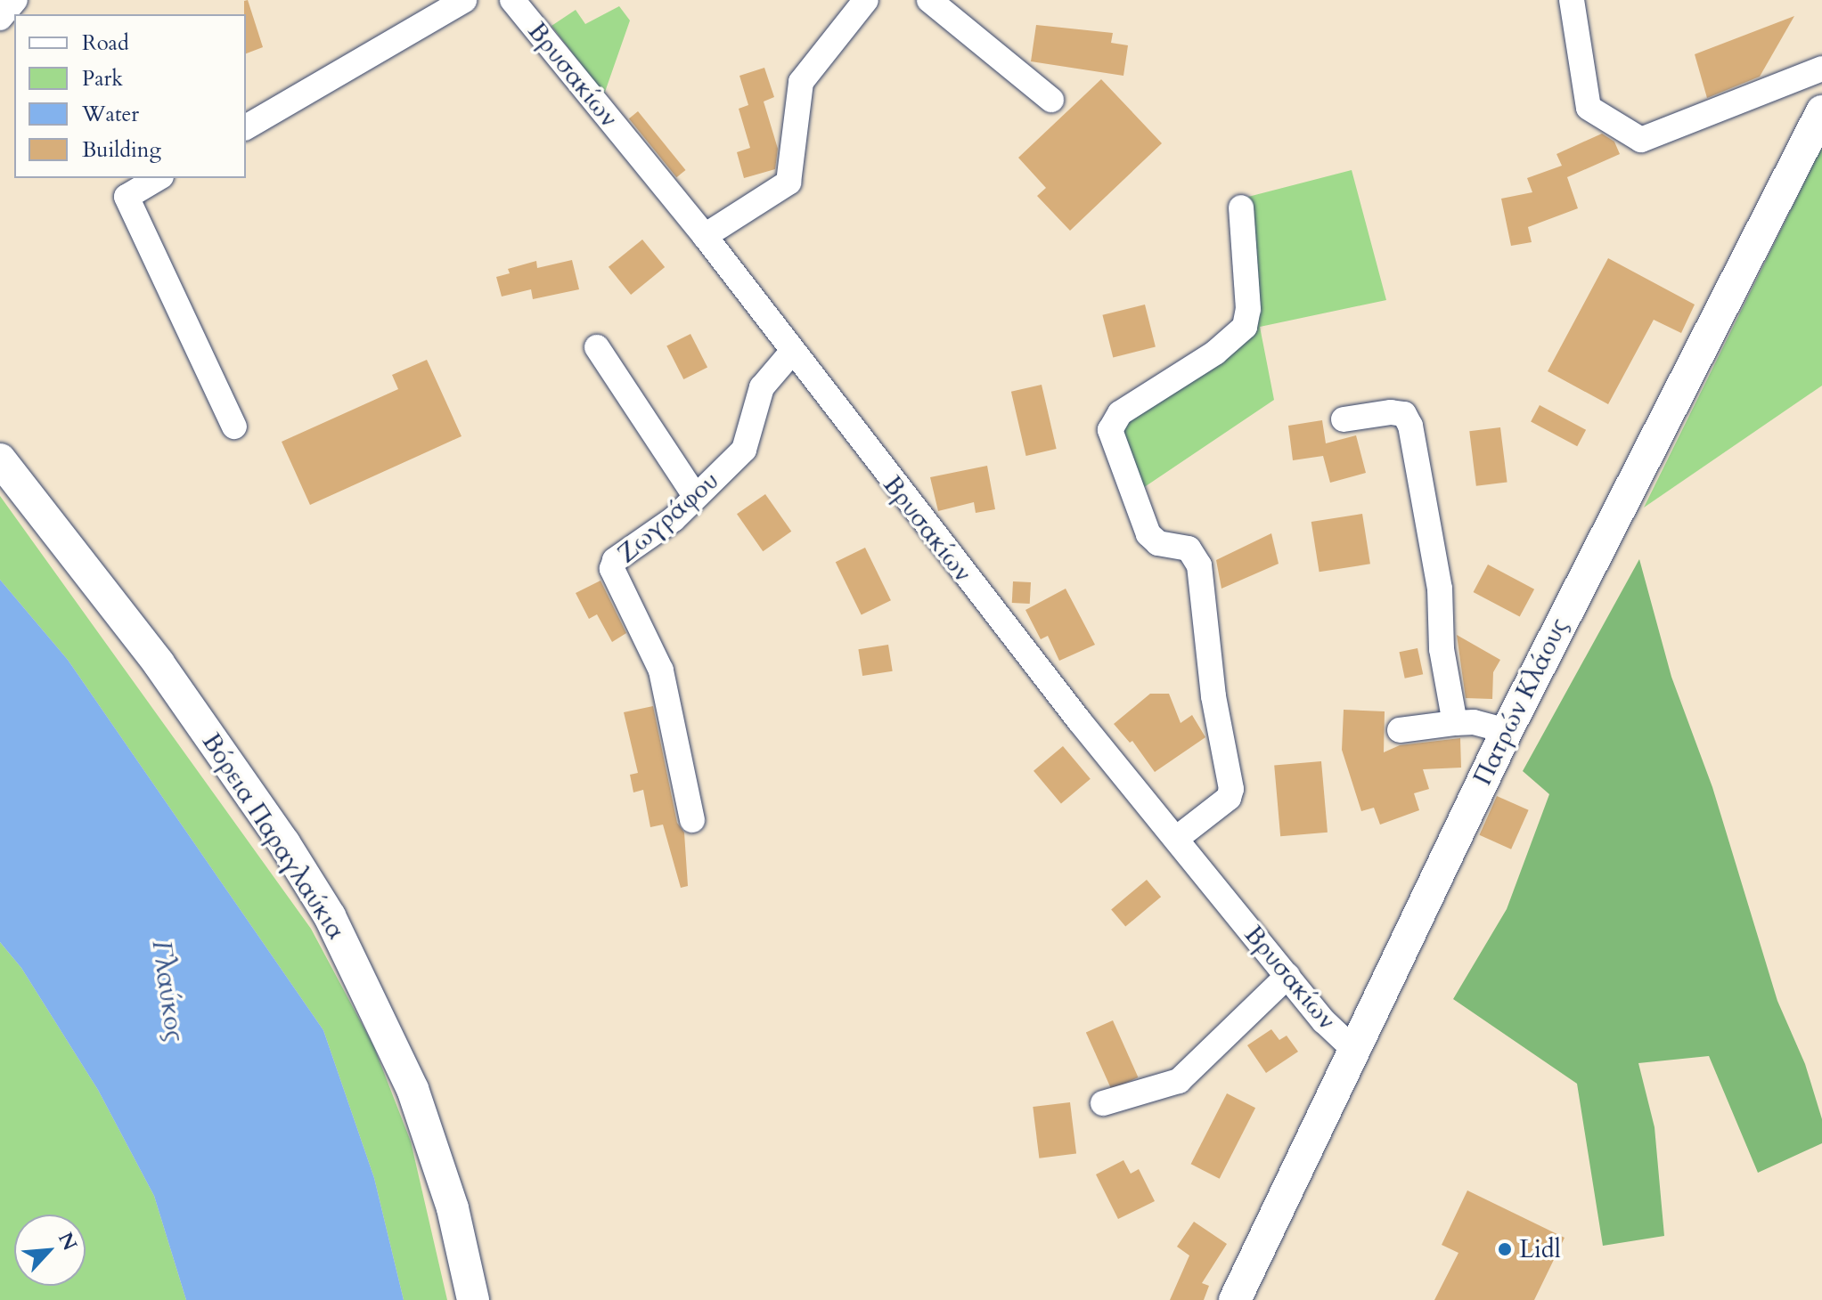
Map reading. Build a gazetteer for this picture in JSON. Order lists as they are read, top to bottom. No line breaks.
{"streets":{"main road":["Πατρών Κλάους","Βόρεια Παραγλαύκια"],"street":["Βρυσακίων","Ζωγράφου"]},"crossings":[["Βρυσακίων","Ζωγράφου"],["Βρυσακίων","Πατρών Κλάους"]],"water":["Γλαύκος"],"places":["Lidl"],"legend":["Road","Park","Water","Building"],"north":"top right"}
